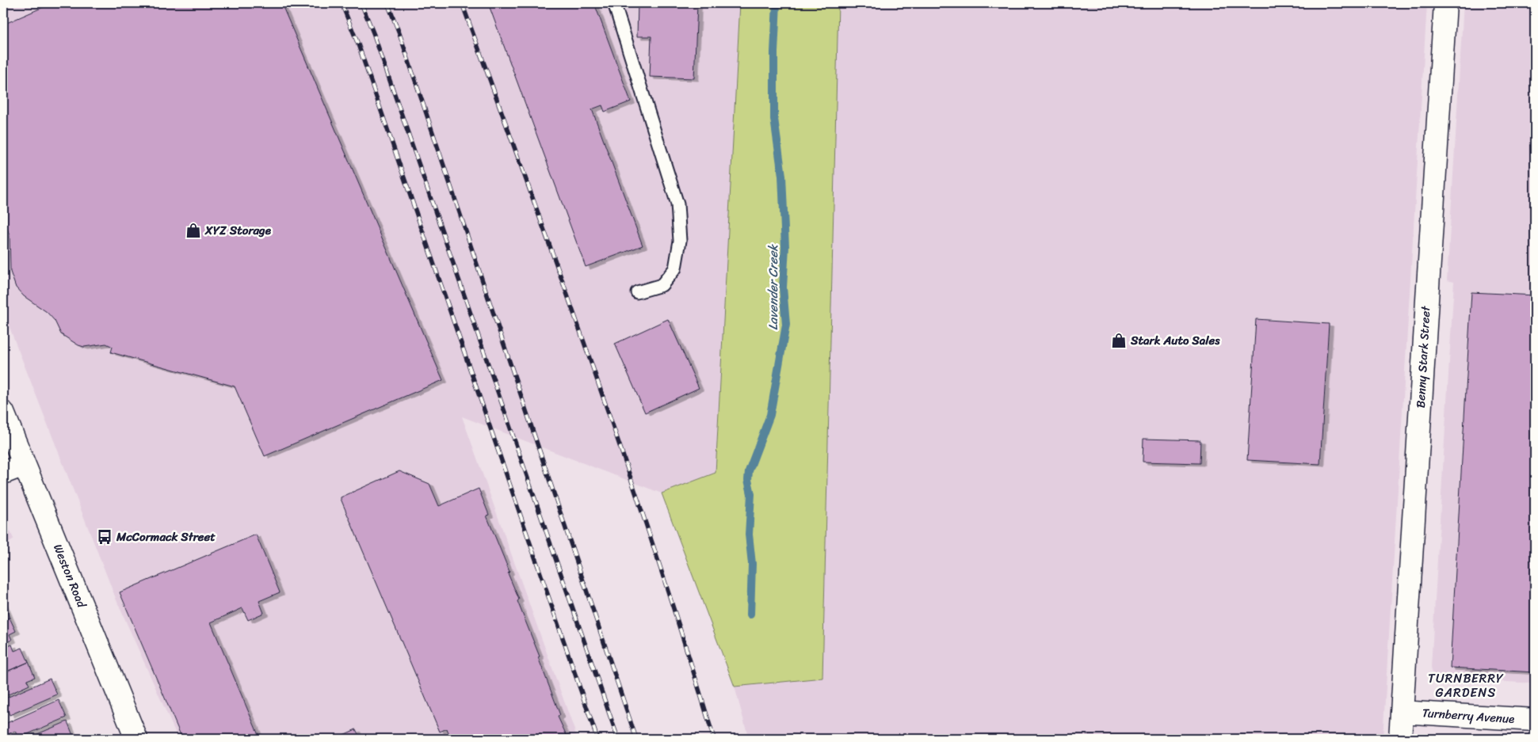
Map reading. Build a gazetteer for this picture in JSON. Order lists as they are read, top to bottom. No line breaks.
{"streets":{"street":["Benny Stark Street","Weston Road","Turnberry Avenue"]},"crossings":[["Benny Stark Street","Turnberry Avenue"]],"districts":["TURNBERRY GARDENS"],"water":["Lavender Creek"],"places":{"shop":["XYZ Storage","Stark Auto Sales"],"bus stop":["McCormack Street"]}}
